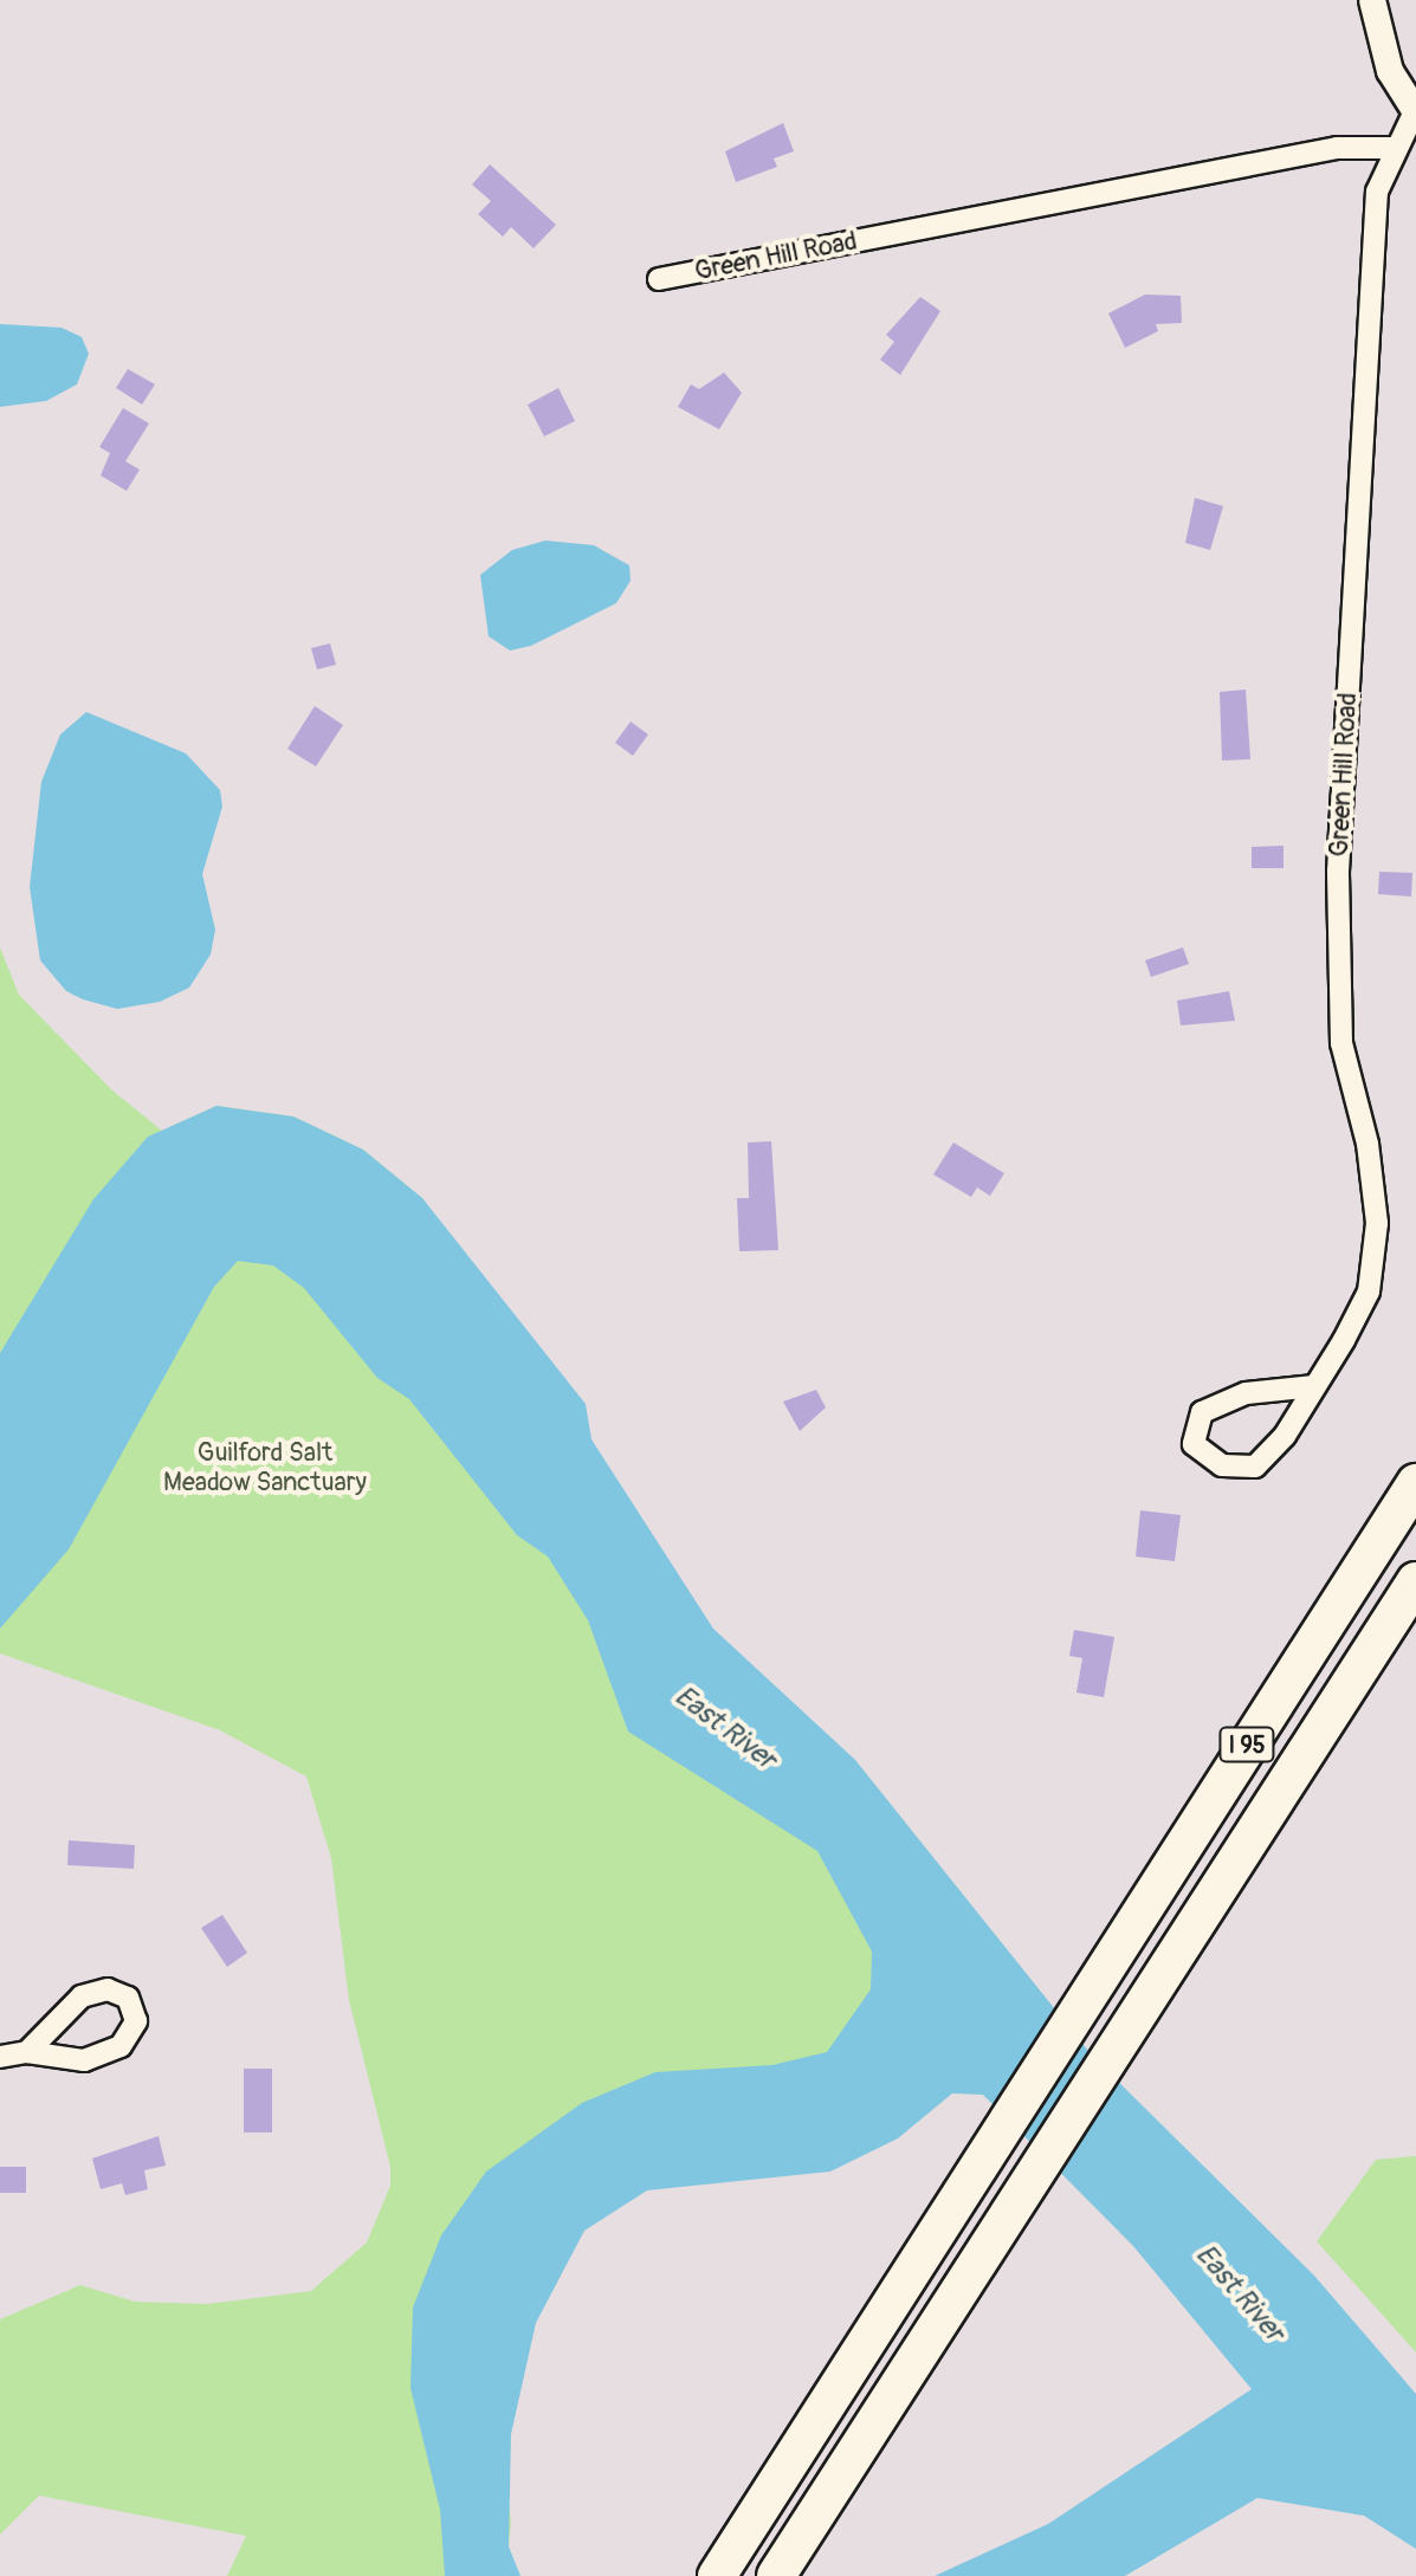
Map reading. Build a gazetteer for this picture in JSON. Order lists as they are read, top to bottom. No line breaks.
{"streets":{"highway":["I 95"],"street":["Green Hill Road"]},"water":["East River"],"parks":["Guilford Salt Meadow Sanctuary"]}
